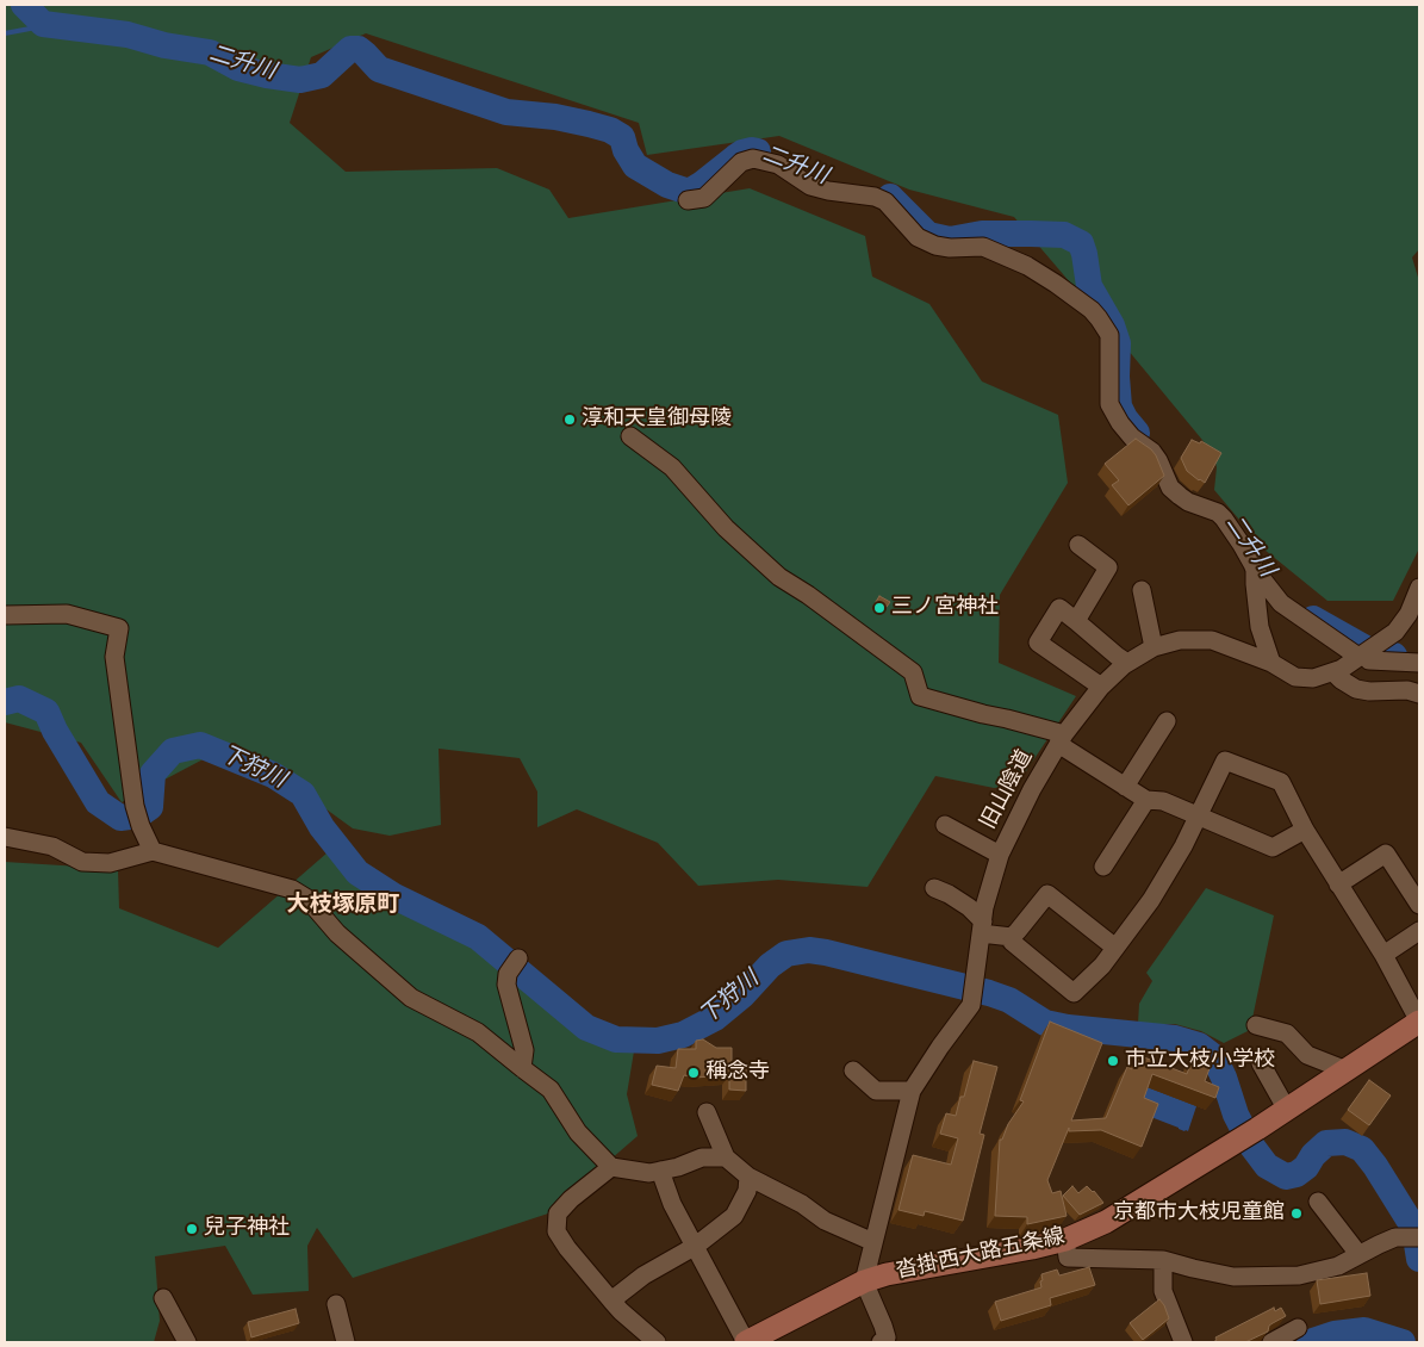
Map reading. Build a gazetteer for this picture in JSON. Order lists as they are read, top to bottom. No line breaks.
{"streets":{"main road":["沓掛西大路五条線"],"street":["旧山陰道"]},"crossings":[["旧山陰道","沓掛西大路五条線"]],"districts":["大枝塚原町"],"water":["二升川","下狩川"],"places":["淳和天皇御母陵","三ノ宮神社","市立大枝小学校","稱念寺","京都市大枝児童館","兒子神社"]}
